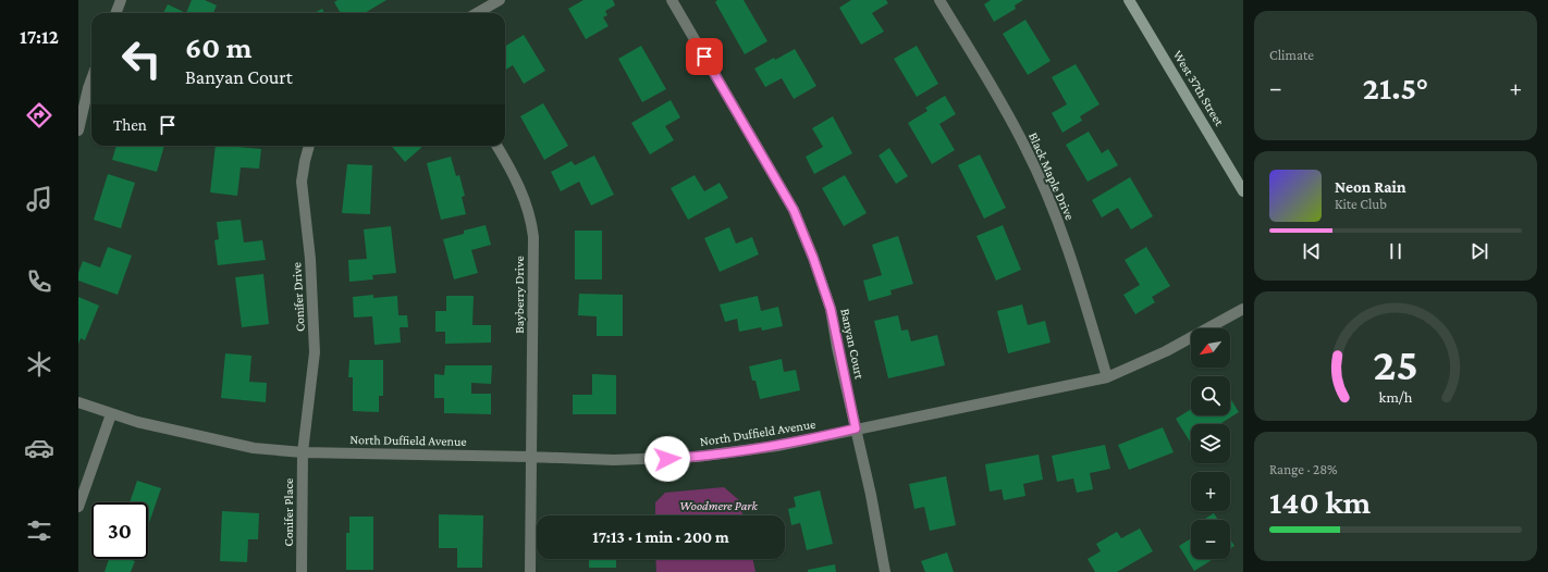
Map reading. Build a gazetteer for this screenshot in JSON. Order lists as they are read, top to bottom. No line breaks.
{"streets":{"street":["West 37th Street","Black Maple Drive","Bayberry Drive","Conifer Drive","Banyan Court","North Duffield Avenue","Conifer Place"]},"crossings":[["Black Maple Drive","North Duffield Avenue"],["Bayberry Drive","North Duffield Avenue"],["Conifer Drive","North Duffield Avenue"],["Conifer Drive","Conifer Place"],["Banyan Court","North Duffield Avenue"],["North Duffield Avenue","Conifer Place"]],"parks":["Woodmere Park"],"north":"bottom left","page":{"tabs":"17:12","tile":["Climate",["Range · 28%","140 km"]],"turn":["60 m","Banyan Court"],"heat":["−","21.5°","+"],"then":"Then","song":["Neon Rain","Kite Club"],"map_buttons":["+","−"],"limit":"30","trip":"17:13 · 1 min · 200 m","gauge":["25","km/h"]}}
